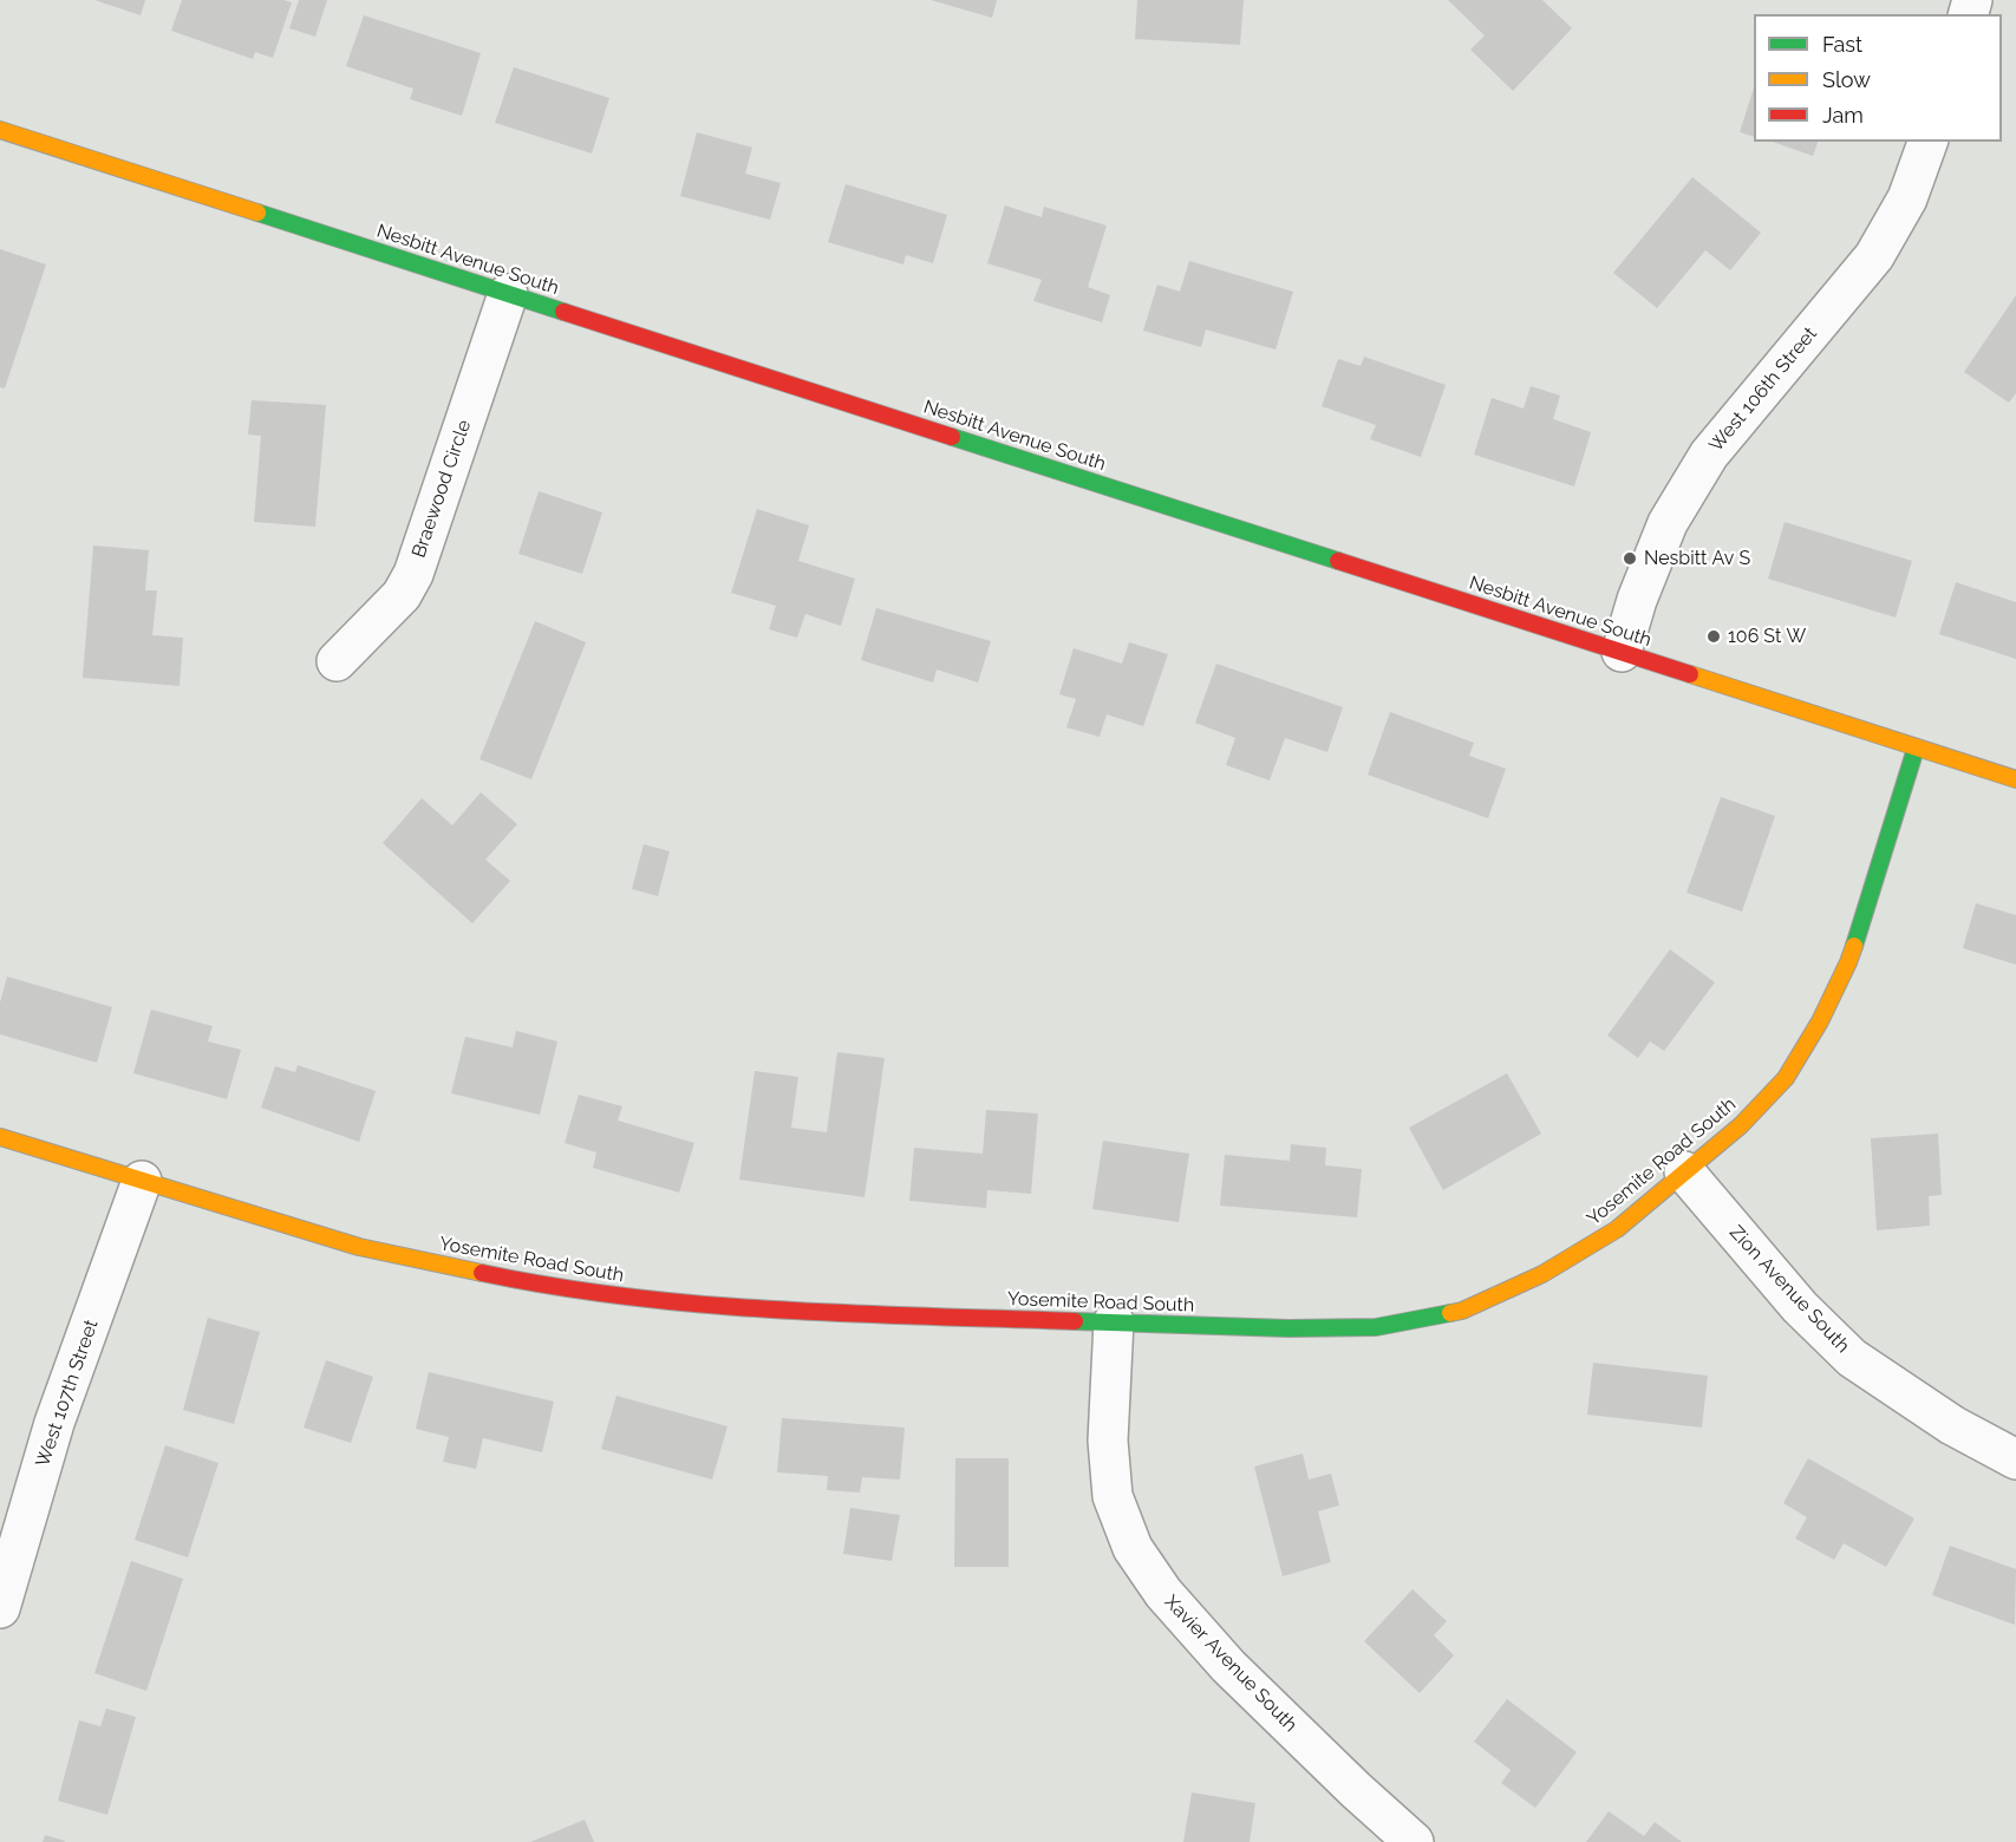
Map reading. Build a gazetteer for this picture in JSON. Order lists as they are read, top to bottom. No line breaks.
{"streets":{"street":["Nesbitt Avenue South","West 106th Street","Braewood Circle","Yosemite Road South","Zion Avenue South","West 107th Street","Xavier Avenue South"]},"crossings":[["Nesbitt Avenue South","West 106th Street"],["Nesbitt Avenue South","Braewood Circle"],["Nesbitt Avenue South","Yosemite Road South"],["Yosemite Road South","Zion Avenue South"],["Yosemite Road South","West 107th Street"],["Yosemite Road South","Xavier Avenue South"]],"places":["Nesbitt Av S","106 St W"],"legend":["Fast","Slow","Jam"]}
